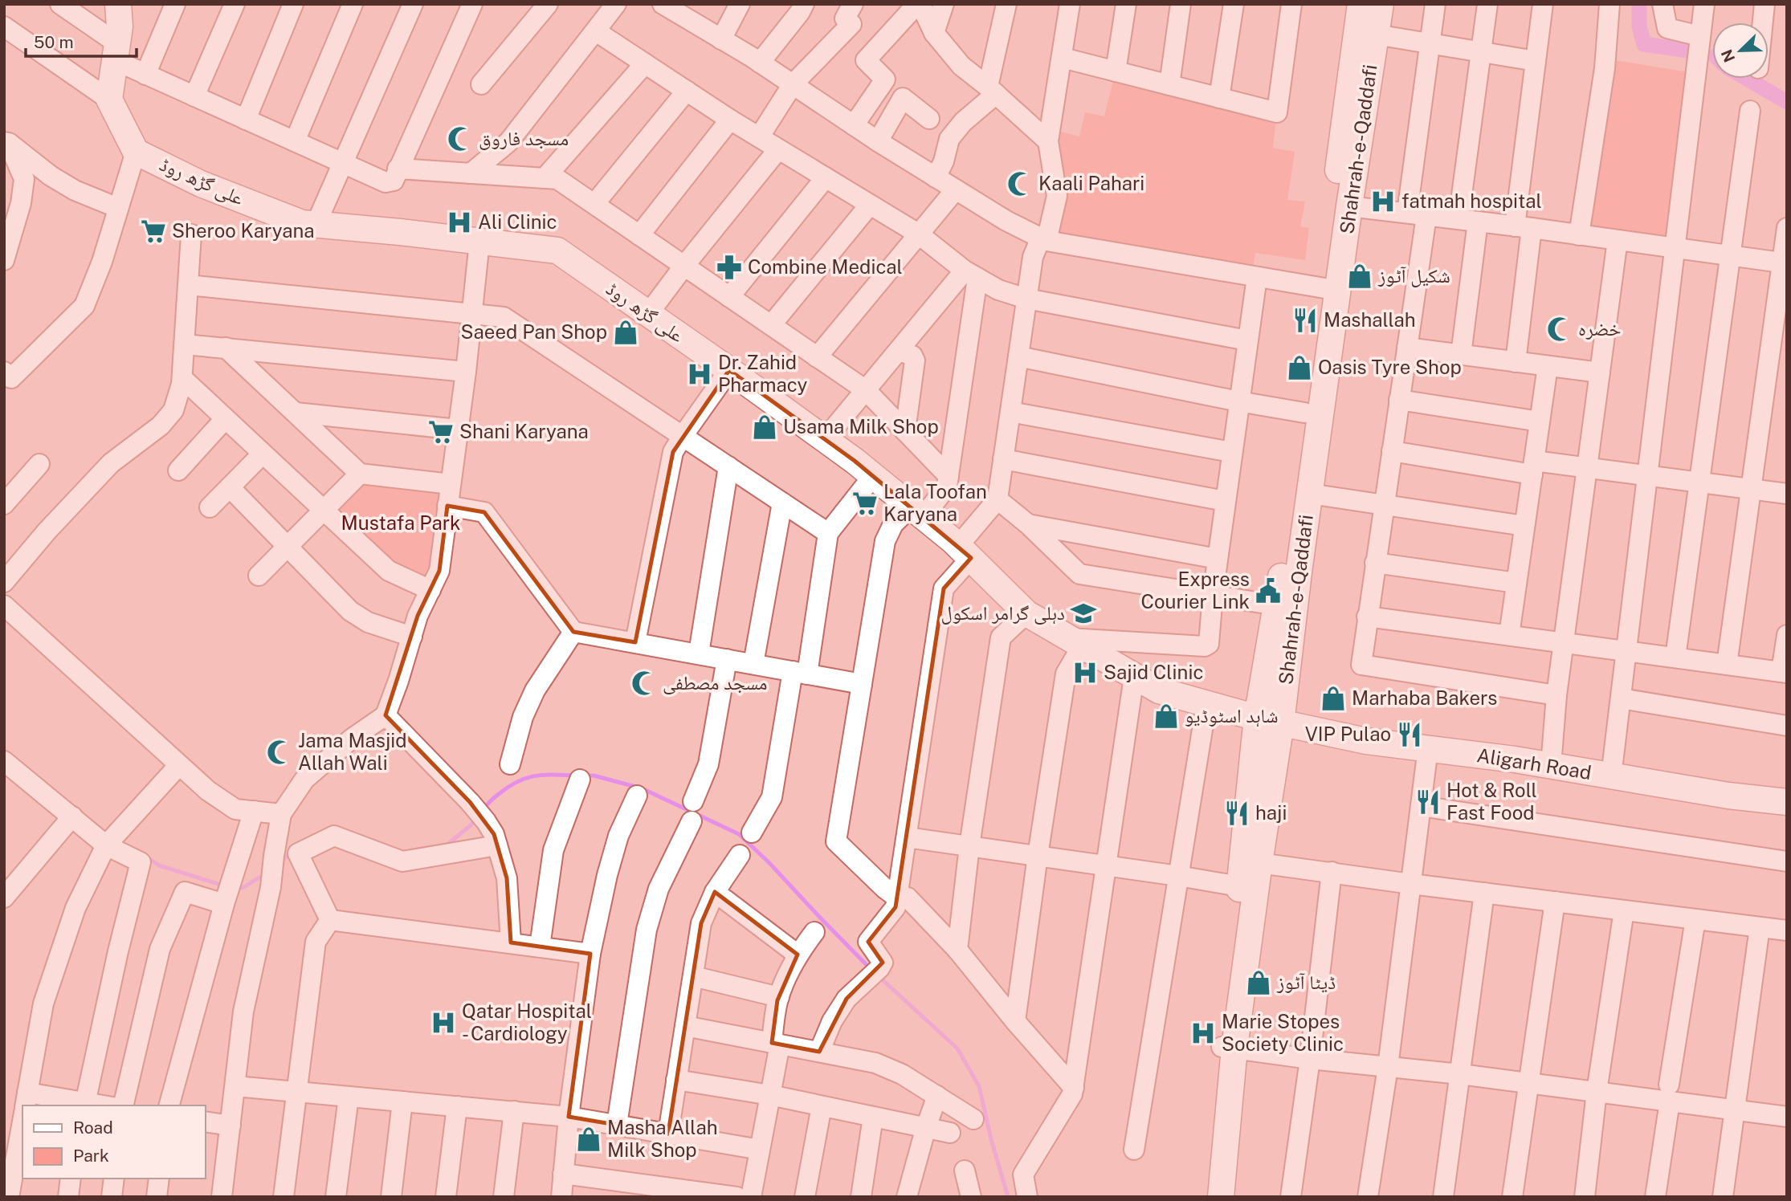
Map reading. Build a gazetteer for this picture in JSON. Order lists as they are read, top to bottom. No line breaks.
{"streets":{"main road":["Shahrah-e-Qaddafi","علی گڑھ روڈ","Aligarh Road"]},"crossings":[["Shahrah-e-Qaddafi","علی گڑھ روڈ"],["Shahrah-e-Qaddafi","Aligarh Road"],["علی گڑھ روڈ","Aligarh Road"]],"parks":["Mustafa Park"],"places":{"mosque":["مسجد فاروق","Kaali Pahari","خضرہ","مسجد مصطفی","Jama Masjid Allah Wali"],"hospital":["fatmah hospital","Ali Clinic","Dr. Zahid Pharmacy","Sajid Clinic","Qatar Hospital - Cardiology","Marie Stopes Society Clinic"],"supermarket":["Sheroo Karyana","Shani Karyana","Lala Toofan Karyana"],"pharmacy":["Combine Medical"],"shop":["شکیل آٹوز","Saeed Pan Shop","Oasis Tyre Shop","Usama Milk Shop","Marhaba Bakers","شاہد اسٹوڈیو","ڈیٹا آٹوز","Masha Allah Milk Shop"],"restaurant":["Mashallah","VIP Pulao","Hot & Roll Fast Food","haji"],"public building":["Express Courier Link"],"school or university":["دہلی گرامر اسکول"]},"legend":["Road","Park"],"scale_bar":"50 m","north":"bottom left"}
